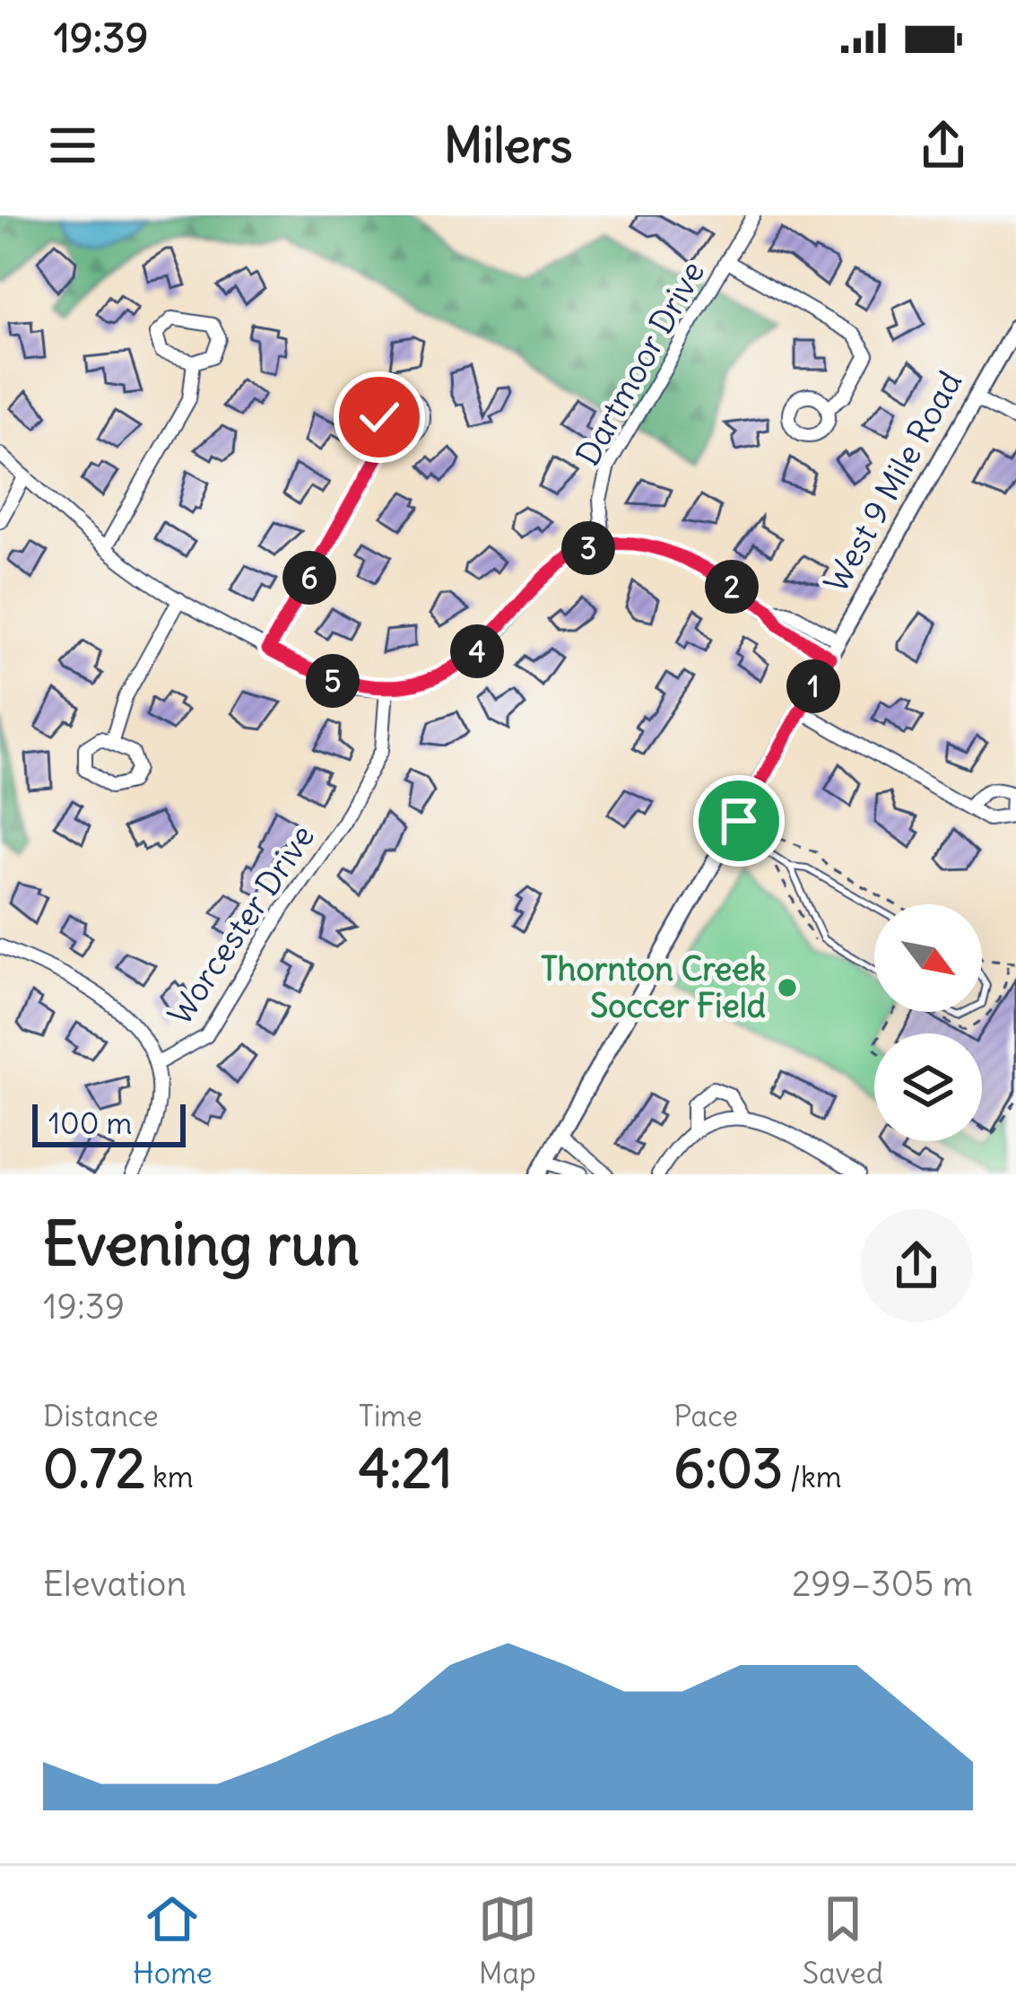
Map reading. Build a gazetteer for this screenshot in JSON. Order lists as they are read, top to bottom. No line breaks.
{"streets":{"street":["Dartmoor Drive","West 9 Mile Road","Worcester Drive"]},"places":["Thornton Creek Soccer Field"],"scale_bar":"100 m","north":"bottom right","page":{"status":"19:39","header":"Milers","pins":["3","6","2","4","5","1"],"scale":"100 m","heading":["Evening run","19:39"],"stats":[["Distance","0.72 km"],["Time","4:21"],["Pace","6:03 /km"]],"chart":["Elevation","299–305 m"],"tabs":["Home","Map","Saved"]}}
